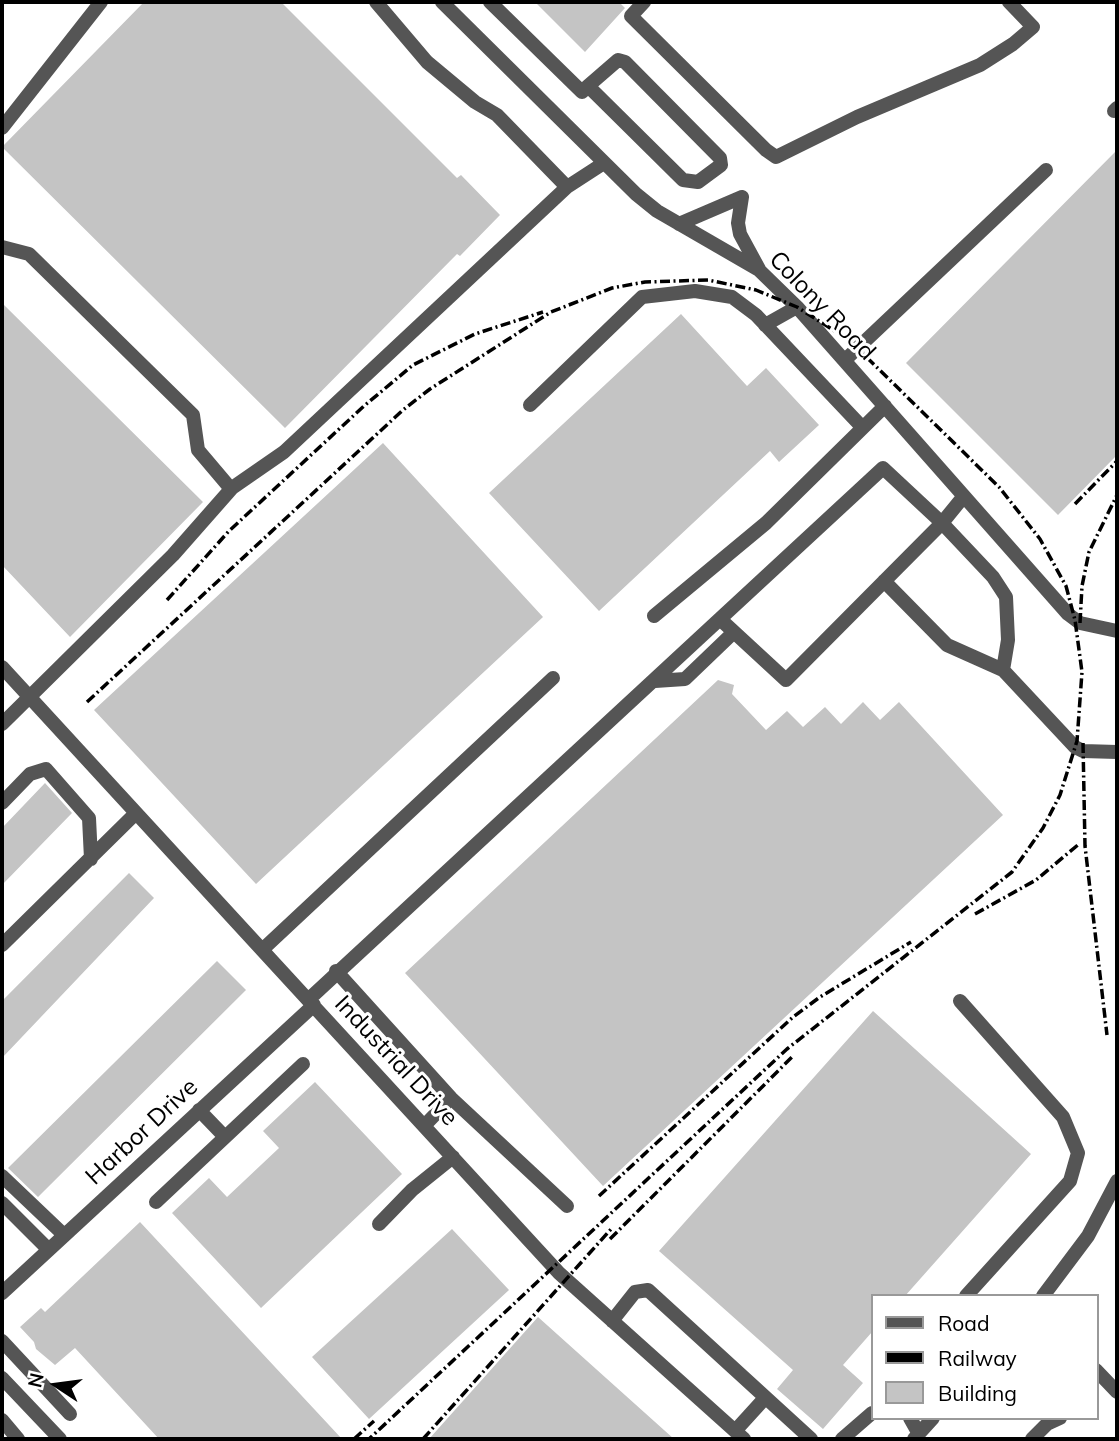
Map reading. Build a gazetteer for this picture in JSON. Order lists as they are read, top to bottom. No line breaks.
{"streets":{"street":["Colony Road","Industrial Drive","Harbor Drive"]},"crossings":[["Industrial Drive","Harbor Drive"]],"legend":["Road","Railway","Building"],"north":"left"}
